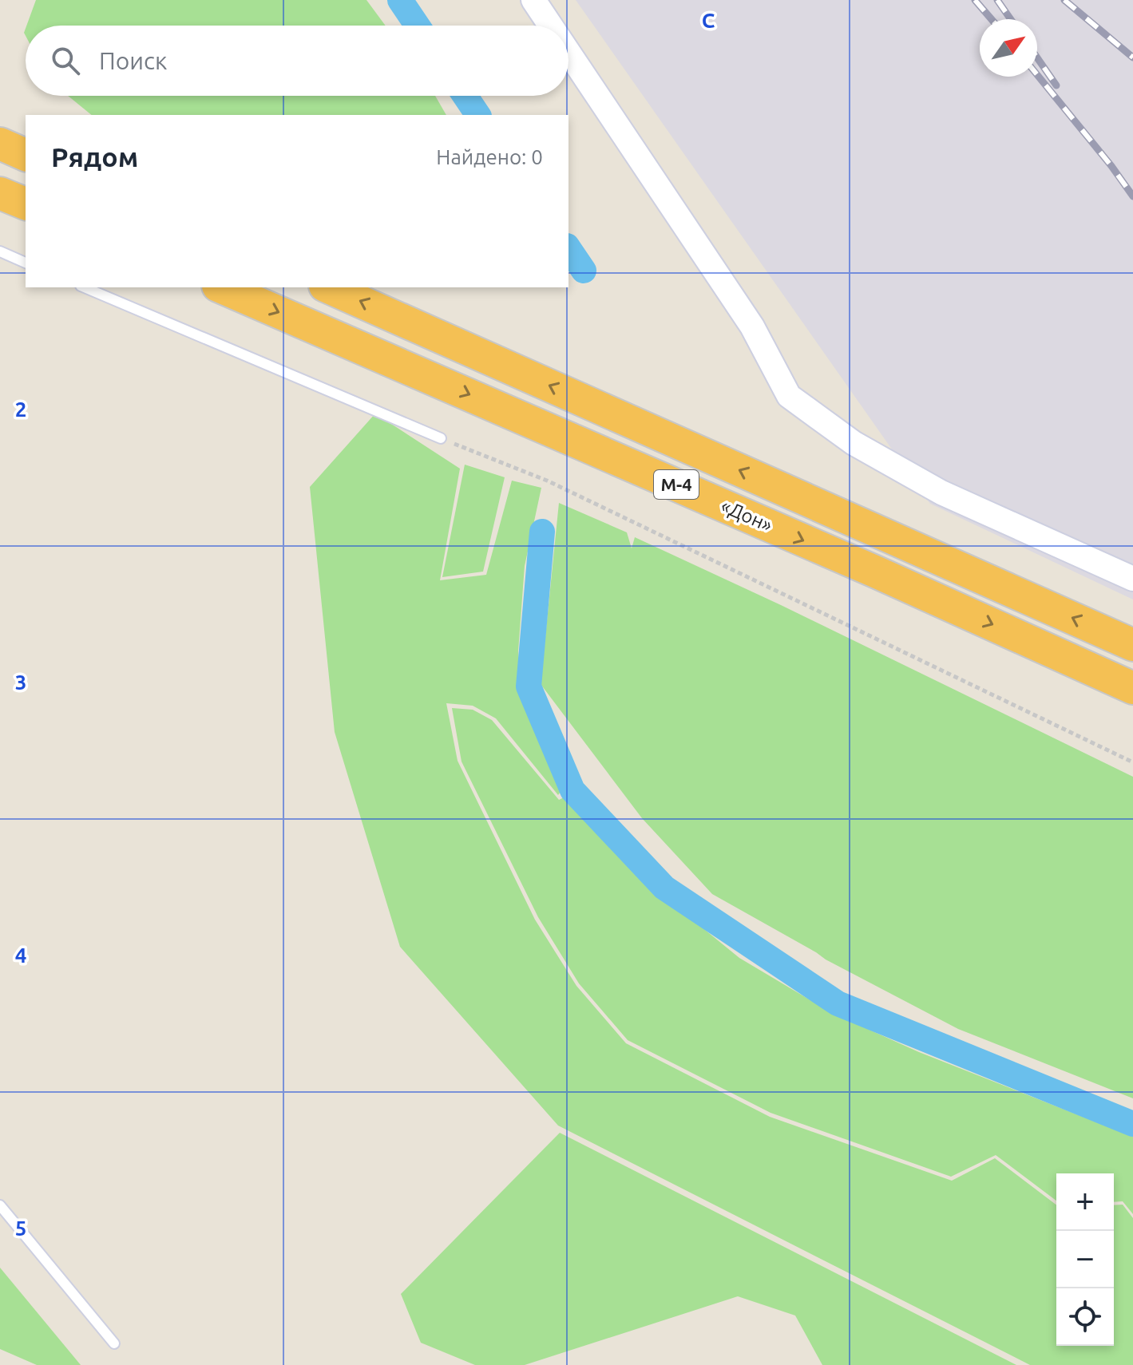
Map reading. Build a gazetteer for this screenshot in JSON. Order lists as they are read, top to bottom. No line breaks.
{"streets":{"highway":["М-4","«Дон»"]},"north":"top right","page":{"search":"Поиск","heading":["Рядом","Найдено: 0"],"map_buttons":["+","−"]},"grid":{"columns":["C"],"rows":["2","3","4","5"]}}
